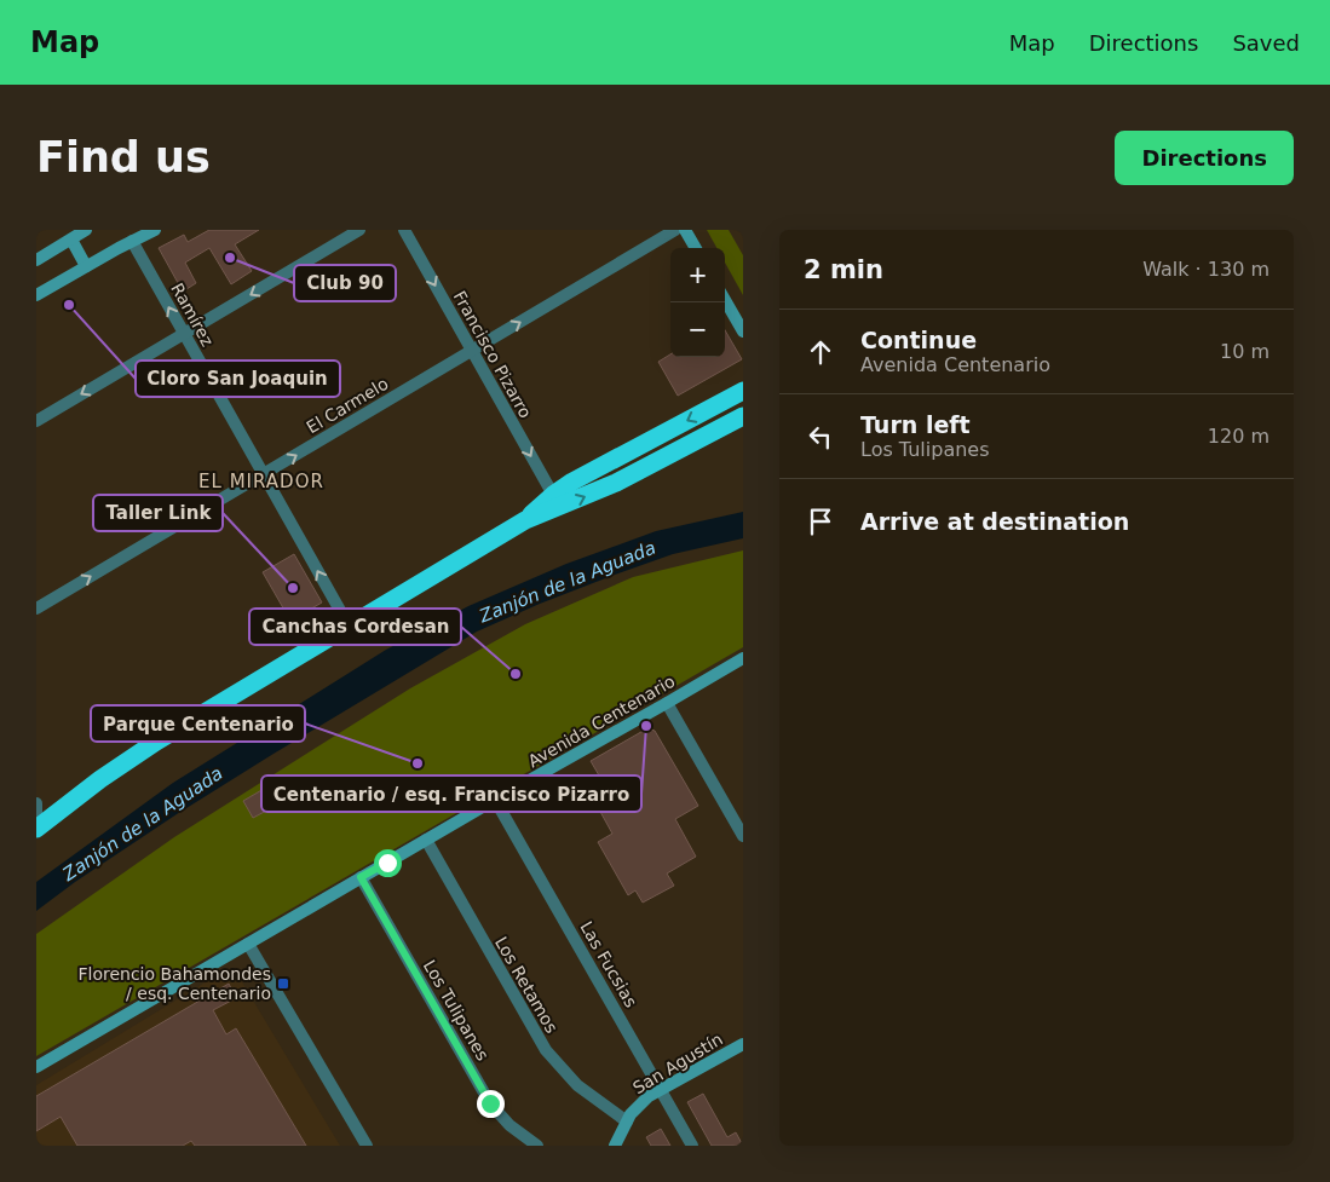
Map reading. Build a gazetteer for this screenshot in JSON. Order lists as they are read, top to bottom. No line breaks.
{"streets":{"street":["Ramírez","Francisco Pizarro","El Carmelo","Avenida Centenario","Las Fucsias","Los Retamos","Los Tulipanes","San Agustín"]},"crossings":[["Ramírez","El Carmelo"],["Francisco Pizarro","El Carmelo"],["Avenida Centenario","Las Fucsias"],["Avenida Centenario","Los Retamos"],["Avenida Centenario","Los Tulipanes"],["Las Fucsias","San Agustín"],["Los Retamos","San Agustín"]],"one_way":["Ramírez","Francisco Pizarro","El Carmelo"],"districts":["EL MIRADOR"],"water":["Zanjón de la Aguada"],"places":{"other":["Club 90","Cloro San Joaquin","Taller Link","Canchas Cordesan","Centenario / esq. Francisco Pizarro","Parque Centenario"],"transit":["Florencio Bahamondes / esq. Centenario"]},"page":{"header":"Map","nav":["Map","Directions","Saved"],"buttons":"Directions","title":"Find us","heading":["2 min","Walk · 130 m"],"map_buttons":["+","−"],"list":[["Continue","Avenida Centenario","10 m"],["Turn left","Los Tulipanes","120 m"],"Arrive at destination"]}}
